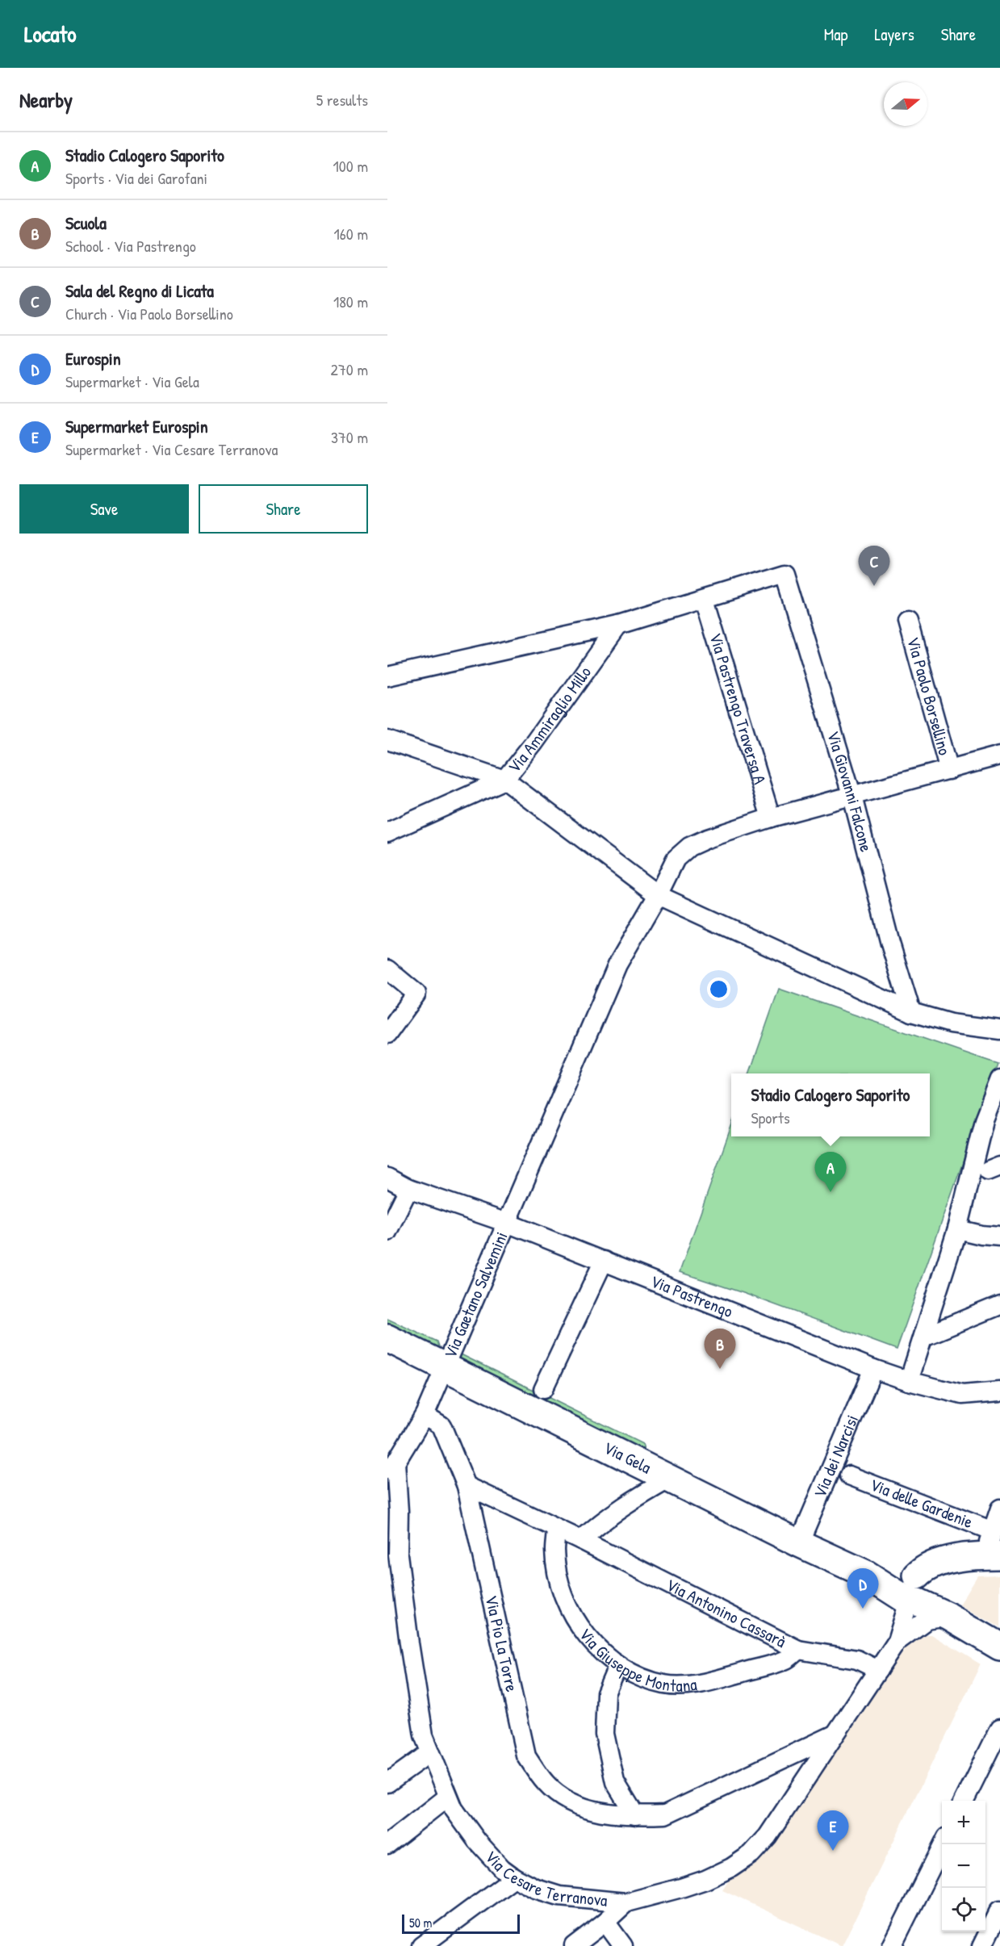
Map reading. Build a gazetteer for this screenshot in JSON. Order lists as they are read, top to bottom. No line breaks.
{"streets":{"main road":["Via Gela"],"street":["Via Paolo Borsellino","Via Pastrengo Traversa A","Via Ammiraglio Millo","Via Giovanni Falcone","Via Gaetano Salvemini","Via Pastrengo","Via dei Narcisi","Via delle Gardenie","Via Antonino Cassarà","Via Pio La Torre","Via Giuseppe Montana","Via Cesare Terranova"]},"crossings":[["Via Paolo Borsellino","Via Gaetano Salvemini"],["Via Pastrengo Traversa A","Via Giovanni Falcone"],["Via Pastrengo Traversa A","Via Gaetano Salvemini"],["Via Giovanni Falcone","Via Gaetano Salvemini"],["Via Gaetano Salvemini","Via Pastrengo"],["Via Gaetano Salvemini","Via Gela"],["Via Gaetano Salvemini","Via Pio La Torre"],["Via Gaetano Salvemini","Via Cesare Terranova"],["Via Pastrengo","Via dei Narcisi"],["Via dei Narcisi","Via Gela"],["Via Antonino Cassarà","Via Pio La Torre"],["Via Antonino Cassarà","Via Giuseppe Montana"],["Via Antonino Cassarà","Via Cesare Terranova"],["Via Pio La Torre","Via Cesare Terranova"]],"scale_bar":"50 m","north":"right","page":{"header":"Locato","nav":["Map","Layers","Share"],"heading":["Nearby","5 results"],"list":[{"mark":"A","name":"Stadio Calogero Saporito","note":"Sports · Via dei Garofani","value":"100 m"},{"mark":"B","name":"Scuola","note":"School · Via Pastrengo","value":"160 m"},{"mark":"C","name":"Sala del Regno di Licata","note":"Church · Via Paolo Borsellino","value":"180 m"},{"mark":"D","name":"Eurospin","note":"Supermarket · Via Gela","value":"270 m"},{"mark":"E","name":"Supermarket Eurospin","note":"Supermarket · Via Cesare Terranova","value":"370 m"}],"buttons":["Save","Share"],"pins":["C","A","B","D","E"],"popup":["Stadio Calogero Saporito","Sports"],"map_buttons":["+","−"],"scale":"50 m"}}
